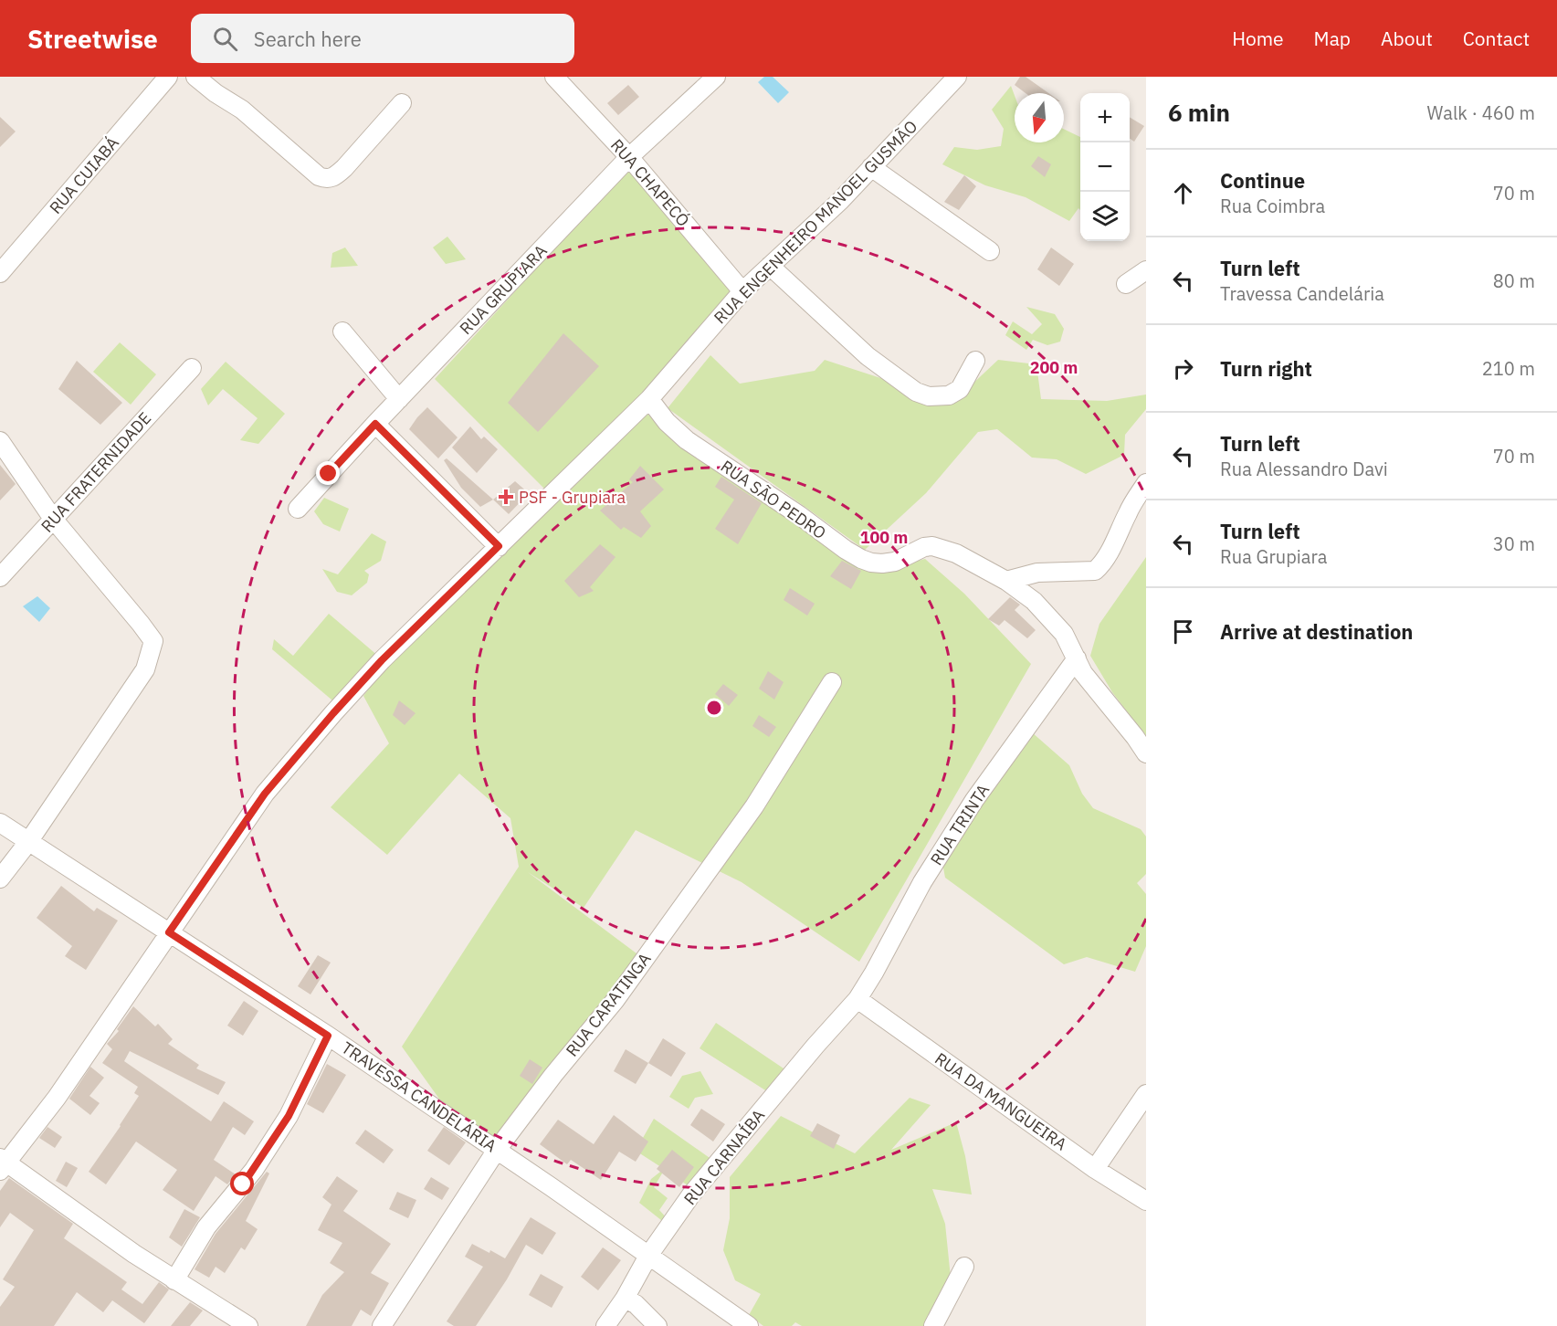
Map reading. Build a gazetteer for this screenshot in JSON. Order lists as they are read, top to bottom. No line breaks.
{"streets":{"street":["RUA CUIABÁ","RUA CHAPECÓ","RUA ENGENHEIRO MANOEL GUSMÃO","RUA GRUPIARA","RUA FRATERNIDADE","RUA SÃO PEDRO","RUA TRINTA","RUA CARATINGA","TRAVESSA CANDELÁRIA","RUA DA MANGUEIRA","RUA CARNAÍBA"]},"crossings":[["RUA CHAPECÓ","RUA ENGENHEIRO MANOEL GUSMÃO"],["RUA CHAPECÓ","RUA GRUPIARA"],["RUA ENGENHEIRO MANOEL GUSMÃO","RUA SÃO PEDRO"],["RUA ENGENHEIRO MANOEL GUSMÃO","TRAVESSA CANDELÁRIA"],["RUA SÃO PEDRO","RUA TRINTA"],["RUA TRINTA","RUA DA MANGUEIRA"],["RUA TRINTA","RUA CARNAÍBA"],["RUA CARATINGA","TRAVESSA CANDELÁRIA"],["TRAVESSA CANDELÁRIA","RUA CARNAÍBA"],["RUA DA MANGUEIRA","RUA CARNAÍBA"]],"places":{"health":["PSF - Grupiara"]},"north":"bottom","page":{"header":"Streetwise","search":"Search here","nav":["Home","Map","About","Contact"],"heading":["6 min","Walk · 460 m"],"map_buttons":["+","−"],"list":[["Continue","Rua Coimbra","70 m"],["Turn left","Travessa Candelária","80 m"],["Turn right","210 m"],["Turn left","Rua Alessandro Davi","70 m"],["Turn left","Rua Grupiara","30 m"],"Arrive at destination"]},"rings":["200 m","100 m"]}
